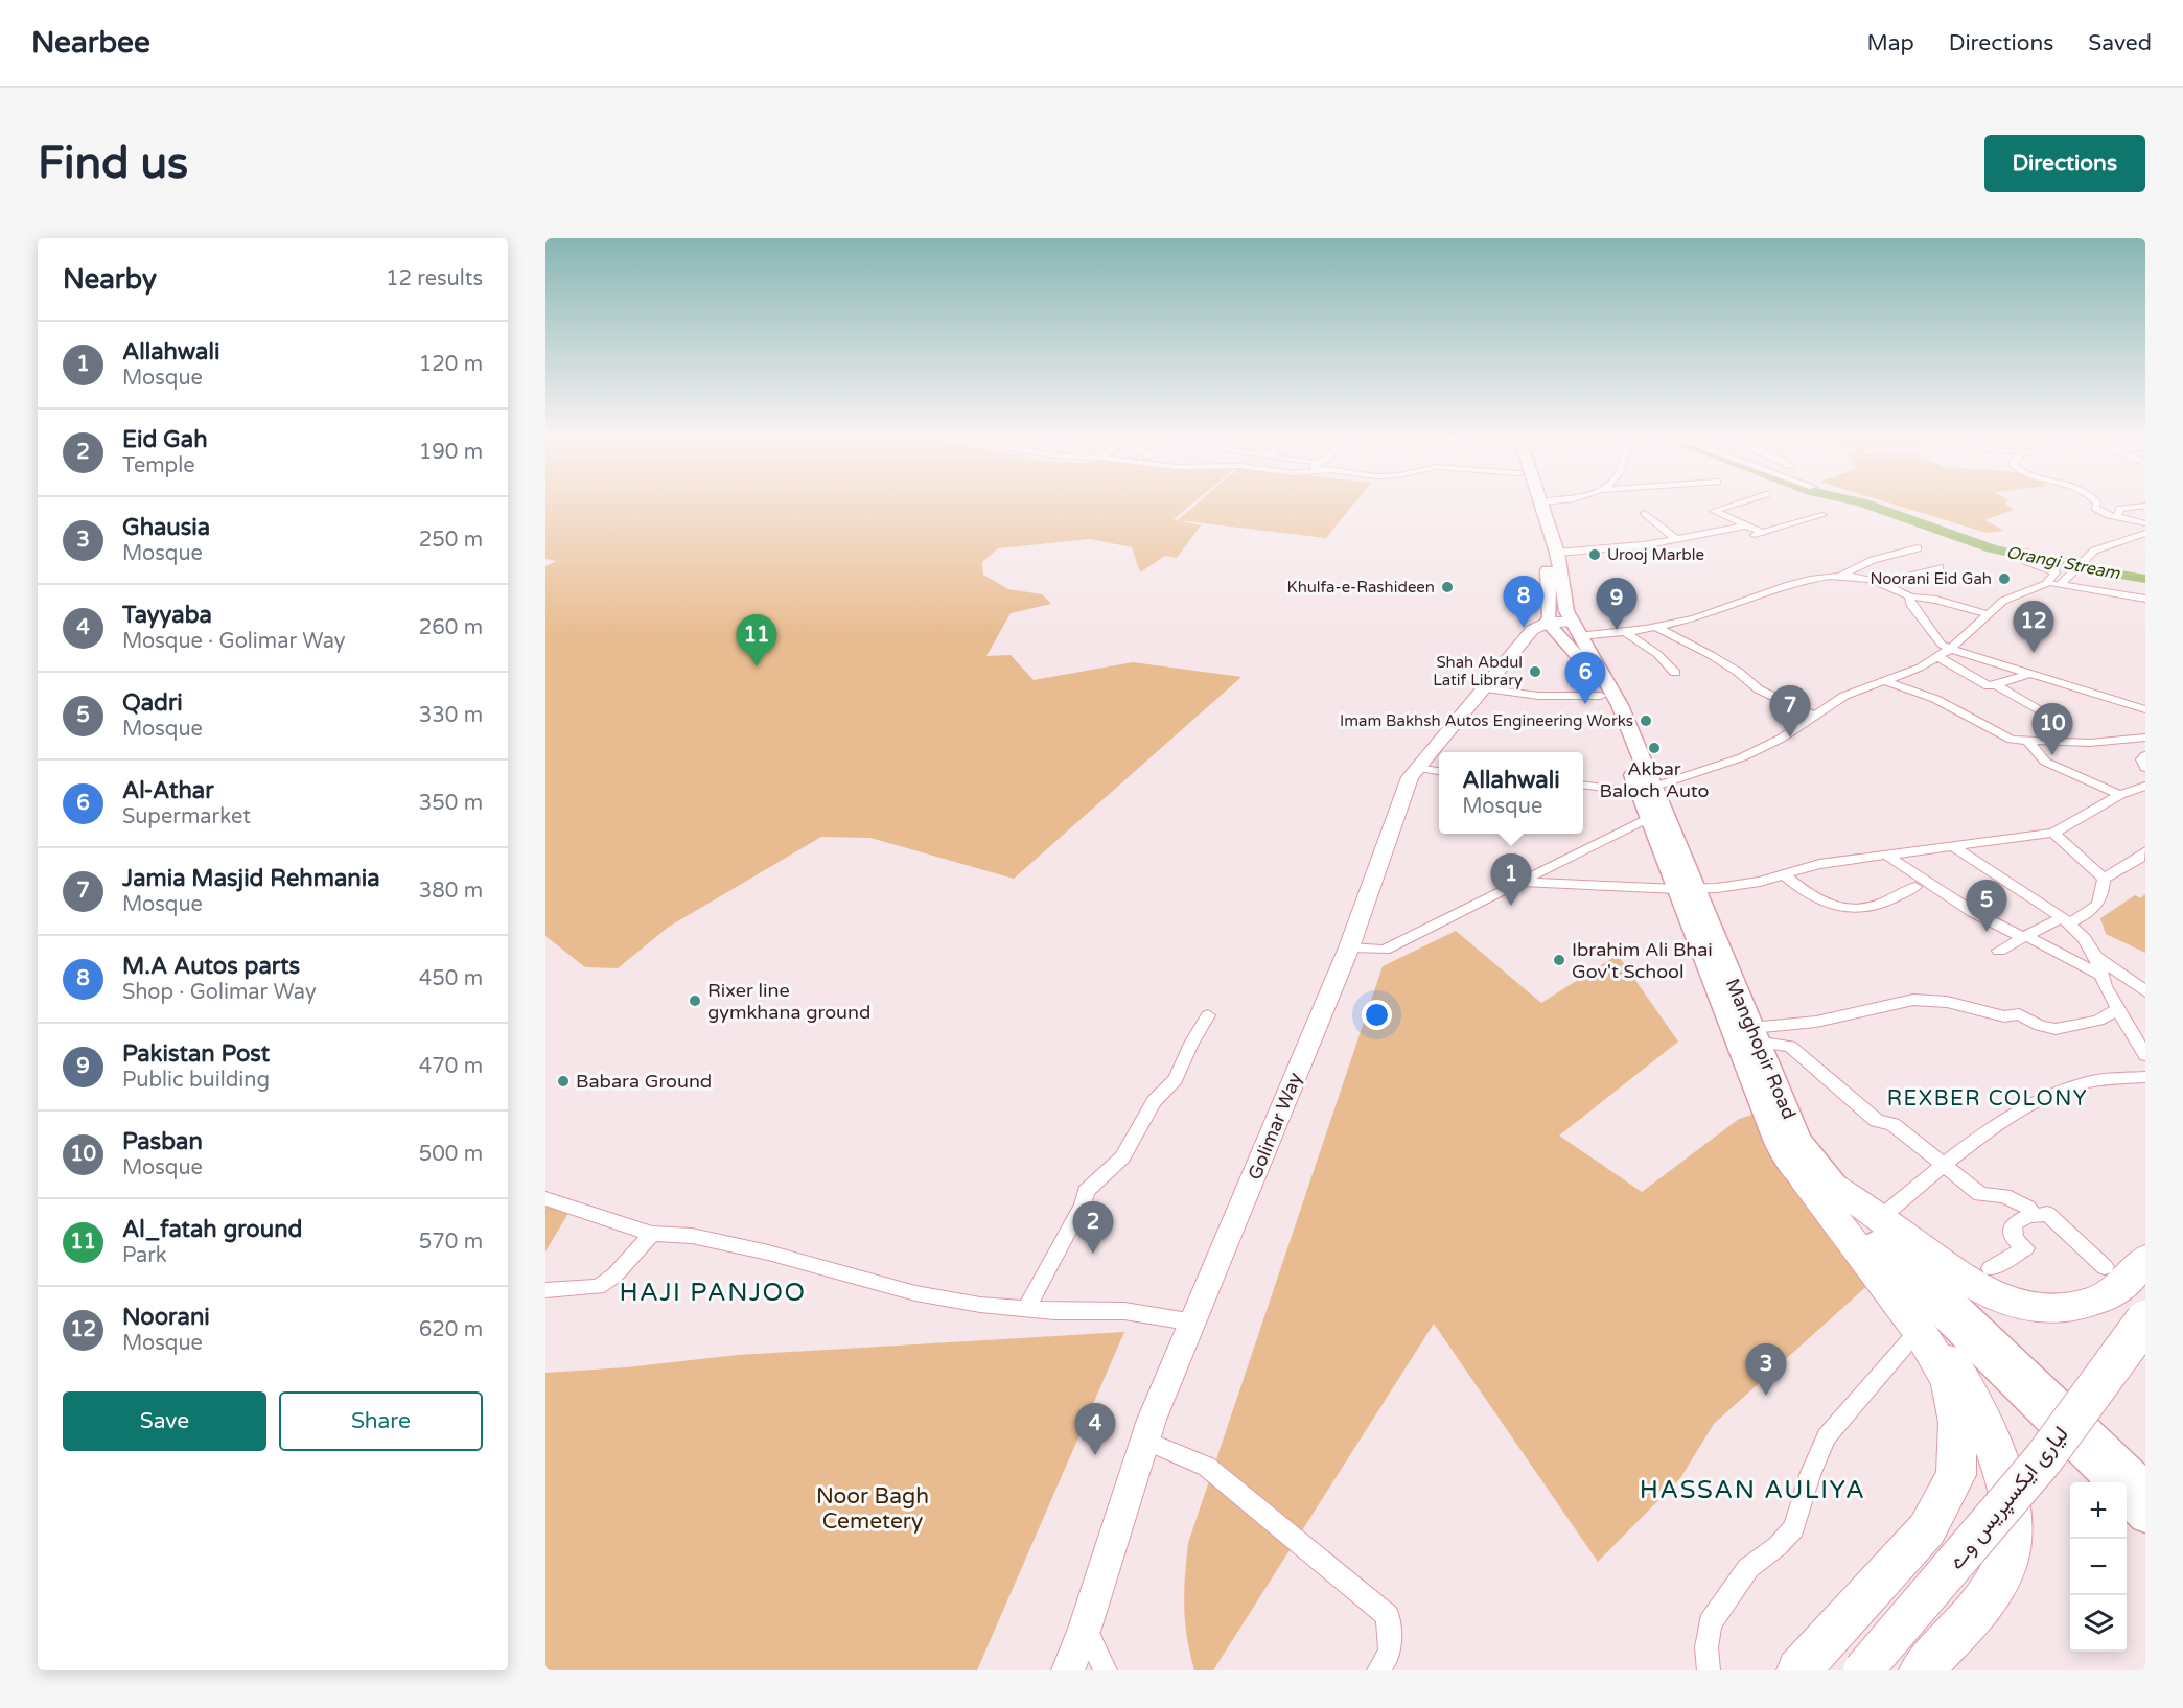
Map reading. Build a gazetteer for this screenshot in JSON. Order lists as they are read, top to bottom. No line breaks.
{"streets":{"highway":["لیاری ایکسپریس وے"],"main road":["Manghopir Road","Golimar Way"]},"crossings":[["Manghopir Road","Golimar Way"]],"districts":["REXBER COLONY","HAJI PANJOO","HASSAN AULIYA"],"water":["Orangi Stream"],"parks":["Noor Bagh Cemetery"],"places":["Urooj Marble","Noorani Eid Gah","Khulfa-e-Rashideen","Shah Abdul Latif Library","Imam Bakhsh Autos Engineering Works","Akbar Baloch Auto","Ibrahim Ali Bhai Gov't School","Rixer line gymkhana ground","Babara Ground"],"page":{"header":"Nearbee","nav":["Map","Directions","Saved"],"buttons":["Directions",["Save","Share"]],"title":"Find us","heading":["Nearby","12 results"],"list":[{"mark":"1","name":"Allahwali","note":"Mosque","value":"120 m"},{"mark":"2","name":"Eid Gah","note":"Temple","value":"190 m"},{"mark":"3","name":"Ghausia","note":"Mosque","value":"250 m"},{"mark":"4","name":"Tayyaba","note":"Mosque · Golimar Way","value":"260 m"},{"mark":"5","name":"Qadri","note":"Mosque","value":"330 m"},{"mark":"6","name":"Al-Athar","note":"Supermarket","value":"350 m"},{"mark":"7","name":"Jamia Masjid Rehmania","note":"Mosque","value":"380 m"},{"mark":"8","name":"M.A Autos parts","note":"Shop · Golimar Way","value":"450 m"},{"mark":"9","name":"Pakistan Post","note":"Public building","value":"470 m"},{"mark":"10","name":"Pasban","note":"Mosque","value":"500 m"},{"mark":"11","name":"Al_fatah ground","note":"Park","value":"570 m"},{"mark":"12","name":"Noorani","note":"Mosque","value":"620 m"}],"pins":["8","9","12","11","6","7","10","1","5","2","3","4"],"popup":["Allahwali","Mosque"],"map_buttons":["+","−"]}}
